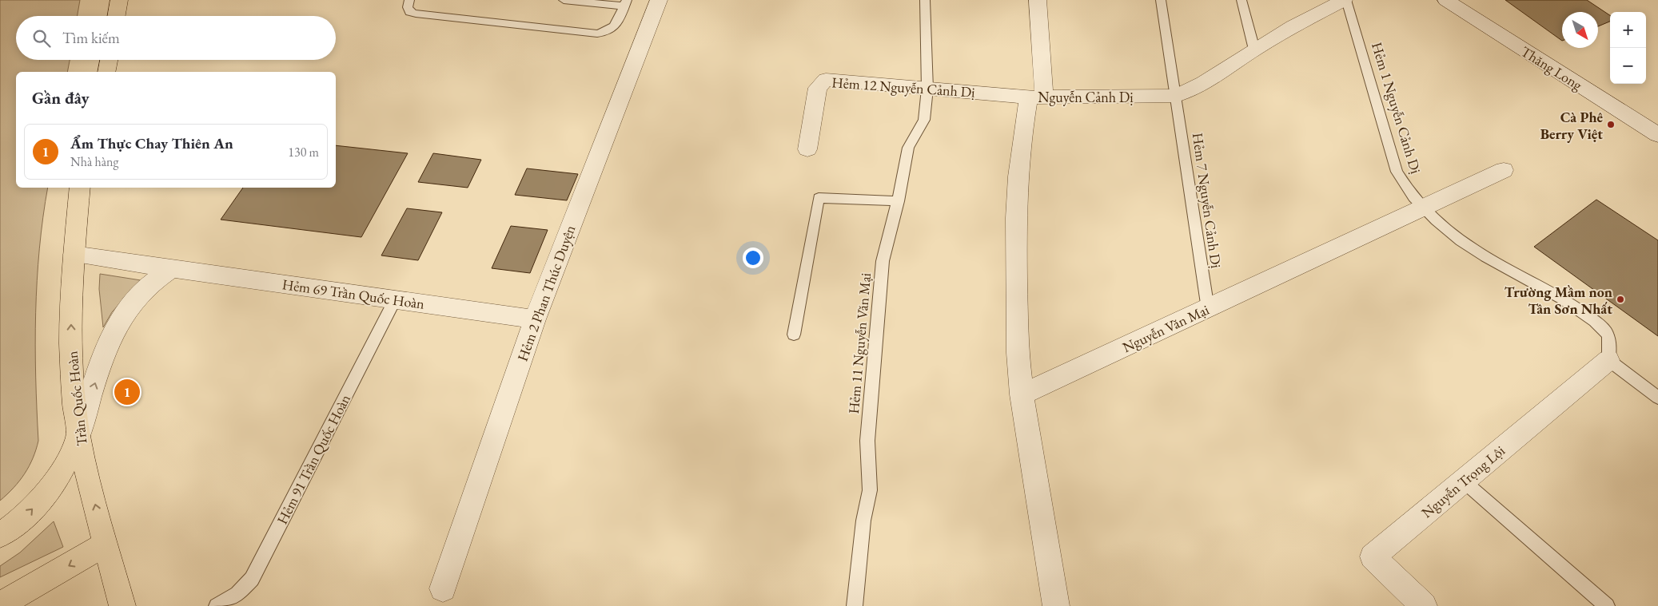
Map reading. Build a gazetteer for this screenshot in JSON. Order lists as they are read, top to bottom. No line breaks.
{"streets":{"main road":["Trần Quốc Hoàn"],"street":["Thăng Long","Hẻm 12 Nguyễn Cảnh Dị","Nguyễn Cảnh Dị","Hẻm 2 Phan Thúc Duyện","Hẻm 69 Trần Quốc Hoàn","Nguyễn Văn Mại","Nguyễn Trọng Lội"],"lane":["Hẻm 1 Nguyễn Cảnh Dị","Hẻm 7 Nguyễn Cảnh Dị","Hẻm 11 Nguyễn Văn Mại","Hẻm 91 Trần Quốc Hoàn"]},"crossings":[["Hẻm 12 Nguyễn Cảnh Dị","Nguyễn Cảnh Dị"],["Hẻm 12 Nguyễn Cảnh Dị","Hẻm 11 Nguyễn Văn Mại"],["Nguyễn Cảnh Dị","Hẻm 1 Nguyễn Cảnh Dị"],["Nguyễn Cảnh Dị","Hẻm 7 Nguyễn Cảnh Dị"],["Nguyễn Cảnh Dị","Nguyễn Văn Mại"],["Hẻm 1 Nguyễn Cảnh Dị","Nguyễn Văn Mại"],["Hẻm 1 Nguyễn Cảnh Dị","Nguyễn Trọng Lội"],["Hẻm 7 Nguyễn Cảnh Dị","Nguyễn Văn Mại"],["Hẻm 2 Phan Thúc Duyện","Hẻm 69 Trần Quốc Hoàn"],["Hẻm 69 Trần Quốc Hoàn","Trần Quốc Hoàn"],["Hẻm 69 Trần Quốc Hoàn","Hẻm 91 Trần Quốc Hoàn"]],"one_way":["Trần Quốc Hoàn"],"places":["Cà Phê Berry Việt","Trường Mầm non Tân Sơn Nhất"],"north":"bottom right","page":{"map_buttons":["+","−"],"search":"Tìm kiếm","heading":"Gần đây","list":[{"mark":"1","name":"Ẩm Thực Chay Thiên An","note":"Nhà hàng","value":"130 m"}],"pins":"1"}}
